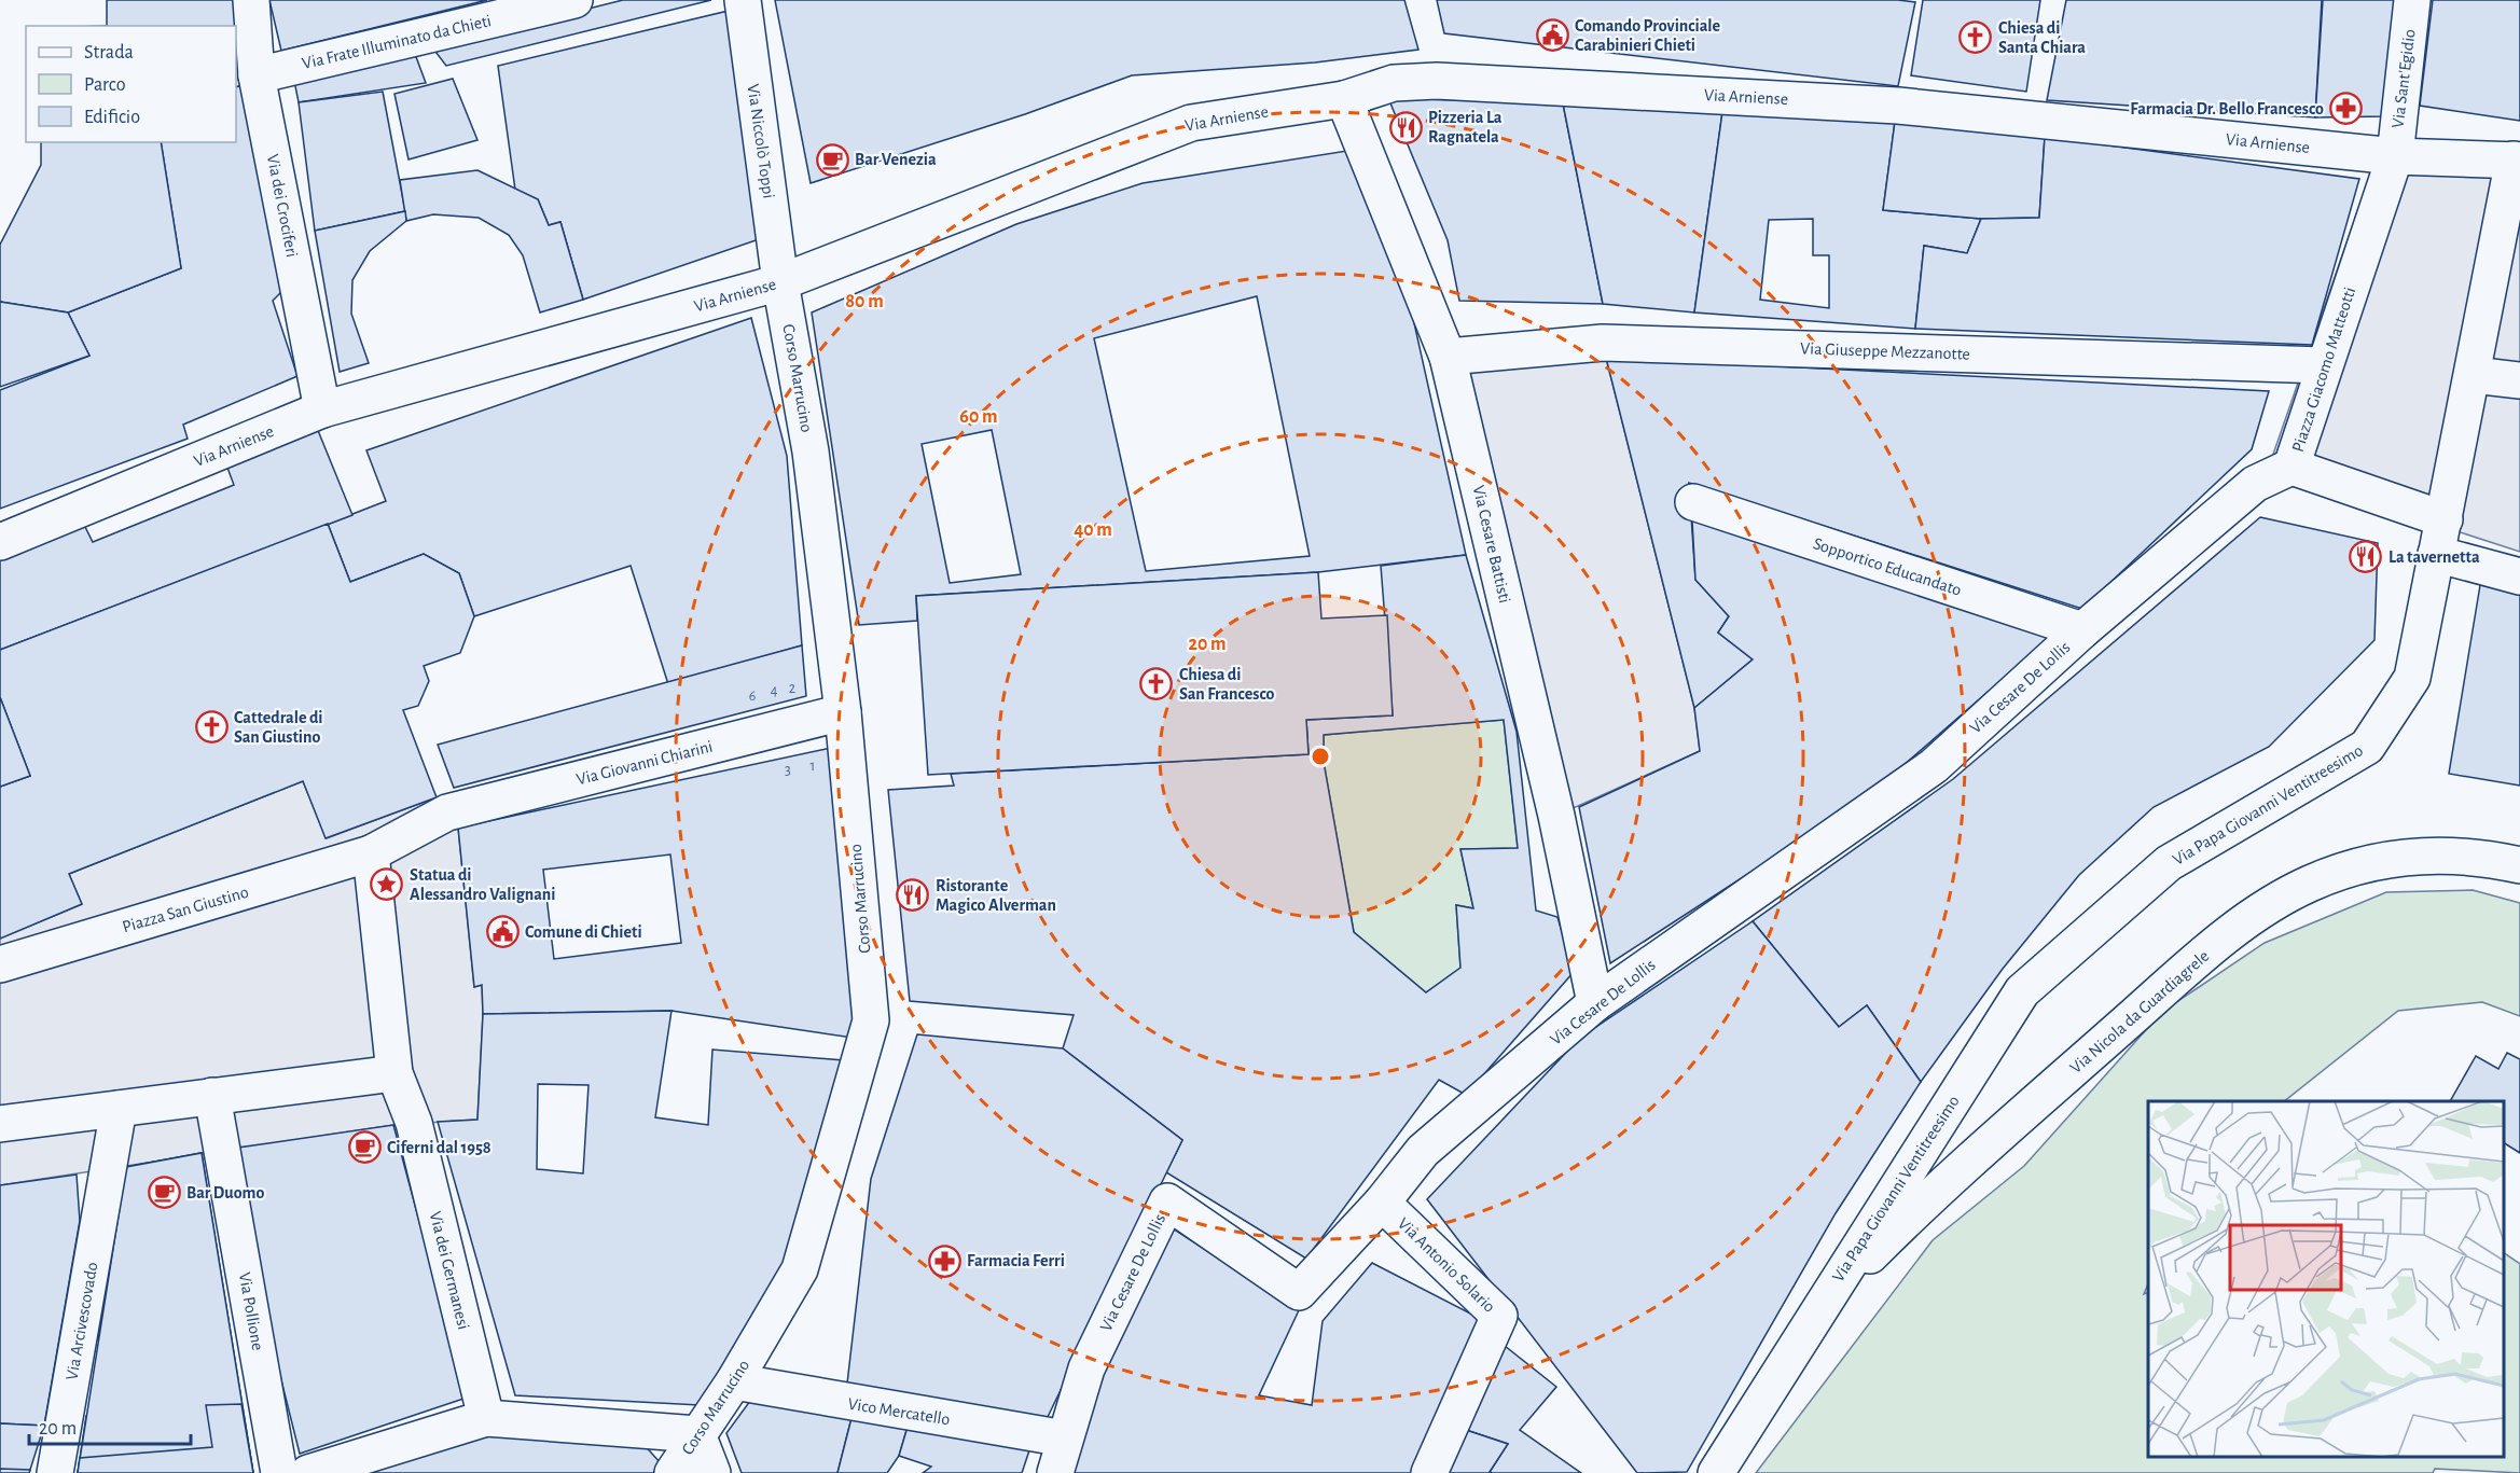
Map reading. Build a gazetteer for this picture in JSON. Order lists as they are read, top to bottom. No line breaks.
{"streets":{"street":["Via Frate Illuminato da Chieti","Via Sant'Egidio","Via Arniense","Via Niccolò Toppi","Via dei Crociferi","Via Giuseppe Mezzanotte","Piazza Giacomo Matteotti","Corso Marrucino","Via Cesare Battisti","Sopportico Educandato","Via Cesare De Lollis","Via Giovanni Chiarini","Via Papa Giovanni Ventitreesimo","Piazza San Giustino","Via Nicola da Guardiagrele","Via Antonio Solario","Via dei Germanesi","Via Pollione","Via Arcivescovado","Vico Mercatello"]},"crossings":[["Via Frate Illuminato da Chieti","Via dei Crociferi"],["Via Sant'Egidio","Via Arniense"],["Via Sant'Egidio","Piazza Giacomo Matteotti"],["Via Arniense","Via Niccolò Toppi"],["Via Arniense","Via dei Crociferi"],["Via Arniense","Piazza Giacomo Matteotti"],["Via Arniense","Corso Marrucino"],["Via Arniense","Via Cesare Battisti"],["Via Arniense","Via Papa Giovanni Ventitreesimo"],["Via Niccolò Toppi","Corso Marrucino"],["Via Giuseppe Mezzanotte","Piazza Giacomo Matteotti"],["Via Giuseppe Mezzanotte","Via Cesare Battisti"],["Piazza Giacomo Matteotti","Via Cesare De Lollis"],["Piazza Giacomo Matteotti","Via Papa Giovanni Ventitreesimo"],["Corso Marrucino","Via Giovanni Chiarini"],["Corso Marrucino","Vico Mercatello"],["Via Cesare Battisti","Via Cesare De Lollis"],["Sopportico Educandato","Via Cesare De Lollis"],["Via Cesare De Lollis","Via Antonio Solario"],["Via Cesare De Lollis","Vico Mercatello"],["Via Giovanni Chiarini","Piazza San Giustino"],["Via Papa Giovanni Ventitreesimo","Via Nicola da Guardiagrele"]],"places":{"public building":["Comando Provinciale Carabinieri Chieti","Comune di Chieti"],"church":["Chiesa di Santa Chiara","Chiesa di San Francesco","Cattedrale di San Giustino"],"pharmacy":["Farmacia Dr. Bello Francesco","Farmacia Ferri"],"restaurant":["Pizzeria La Ragnatela","La tavernetta","Ristorante Magico Alverman"],"cafe":["Bar Venezia","Ciferni dal 1958","Bar Duomo"],"place":["Statua di Alessandro Valignani"]},"house_numbers":["2","4","6","1","3"],"legend":["Strada","Parco","Edificio"],"scale_bar":"20 m","rings":["80 m","60 m","40 m","20 m"]}
